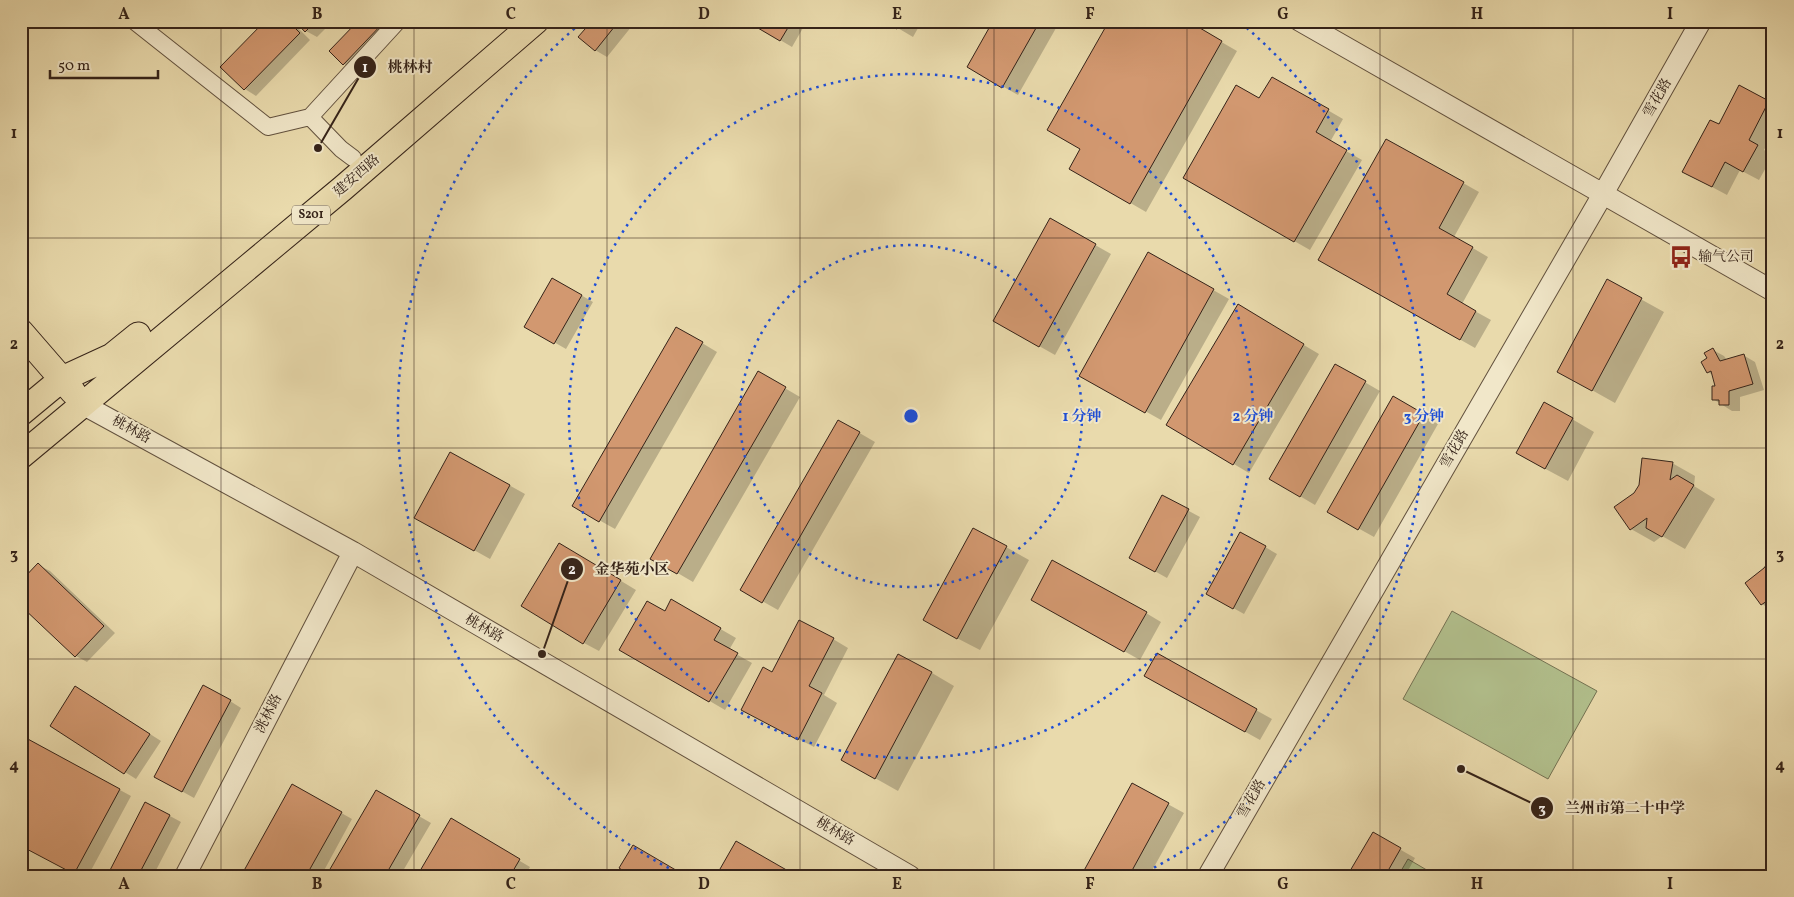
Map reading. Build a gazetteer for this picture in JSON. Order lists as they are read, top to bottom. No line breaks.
{"streets":{"main road":["建安西路","S201","桃林路"],"street":["雪花路","洮林路"]},"crossings":[["建安西路","S201"],["建安西路","桃林路"],["S201","桃林路"],["桃林路","洮林路"]],"places":{"other":["桃林村","金华苑小区","兰州市第二十中学"],"bus stop":["输气公司"]},"scale_bar":"50 m","grid":{"columns":["A","B","C","D","E","F","G","H","I"],"rows":["1","2","3","4"]},"rings":["1 分钟","2 分钟","3 分钟"]}
